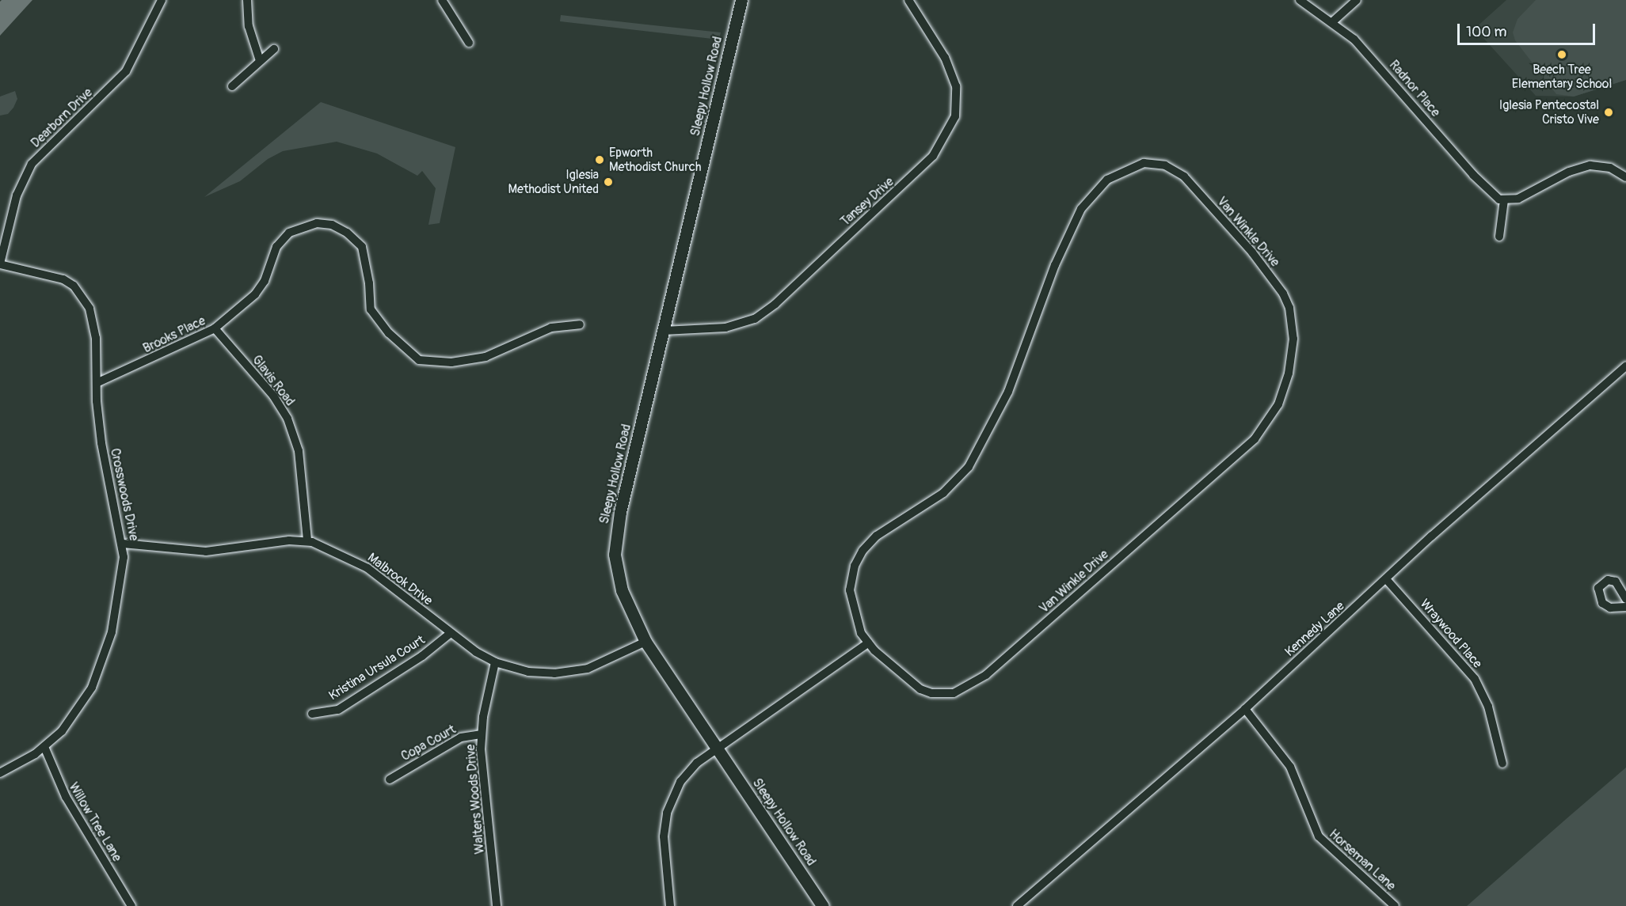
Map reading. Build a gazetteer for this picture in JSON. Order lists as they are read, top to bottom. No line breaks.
{"streets":{"main road":["Sleepy Hollow Road"],"street":["Radnor Place","Dearborn Drive","Tansey Drive","Van Winkle Drive","Brooks Place","Glavis Road","Crosswoods Drive","Malbrook Drive","Kennedy Lane","Wraywood Place","Kristina Ursula Court","Copa Court","Walters Woods Drive","Willow Tree Lane","Horseman Lane"]},"crossings":[["Sleepy Hollow Road","Tansey Drive"],["Sleepy Hollow Road","Malbrook Drive"],["Dearborn Drive","Crosswoods Drive"],["Brooks Place","Glavis Road"],["Brooks Place","Crosswoods Drive"],["Glavis Road","Malbrook Drive"],["Crosswoods Drive","Malbrook Drive"],["Crosswoods Drive","Willow Tree Lane"],["Malbrook Drive","Kristina Ursula Court"],["Malbrook Drive","Walters Woods Drive"],["Kennedy Lane","Wraywood Place"],["Kennedy Lane","Horseman Lane"],["Copa Court","Walters Woods Drive"]],"places":["Beech Tree Elementary School","Iglesia Pentecostal Cristo Vive","Epworth Methodist Church","Iglesia Methodist United"],"scale_bar":"100 m"}
